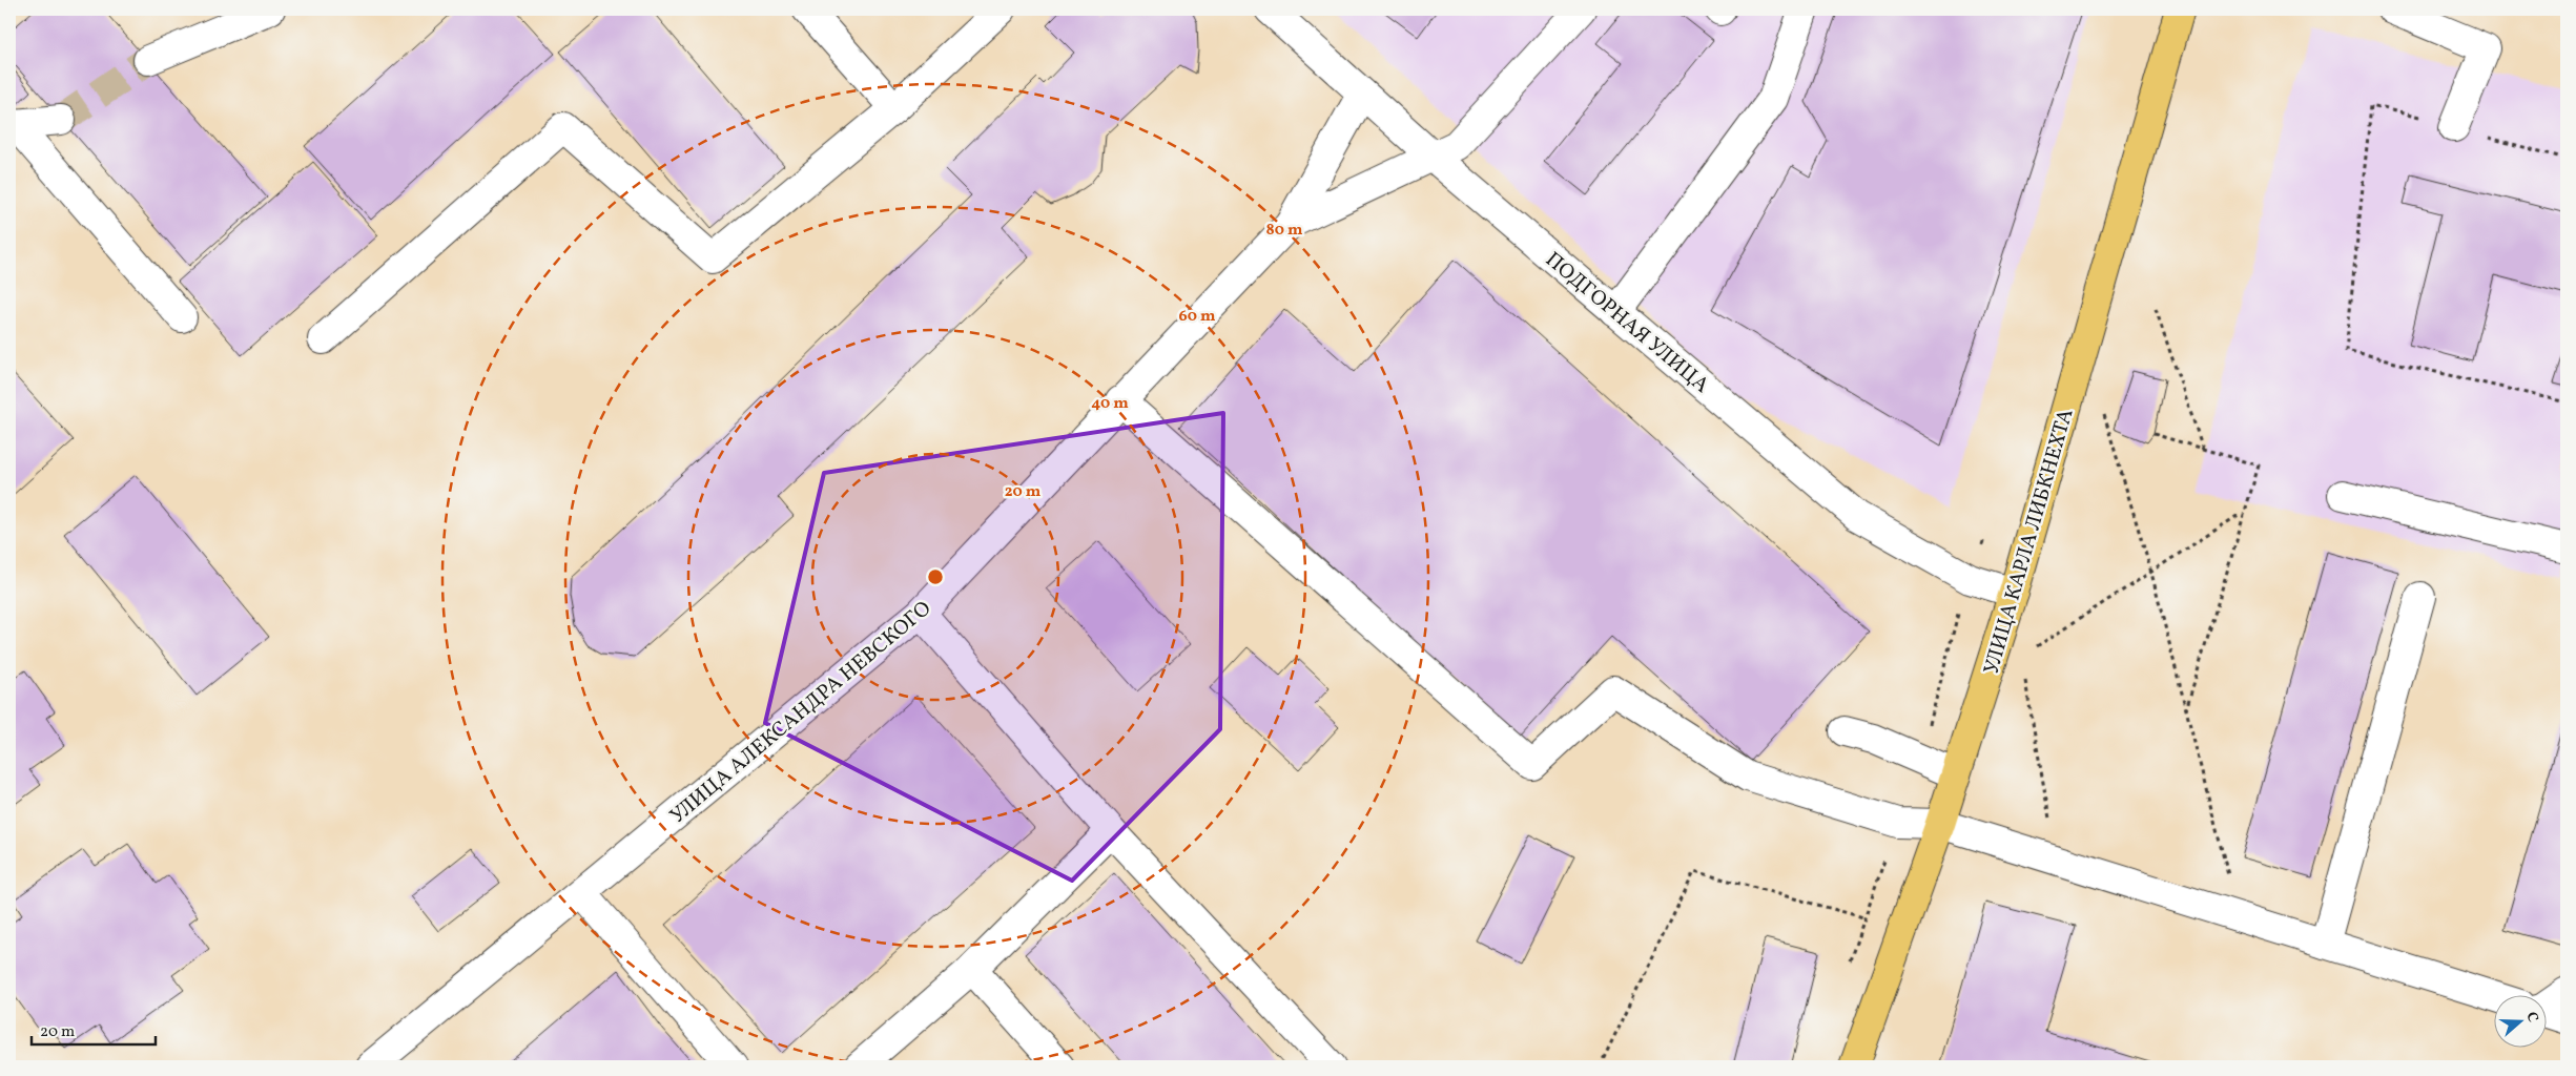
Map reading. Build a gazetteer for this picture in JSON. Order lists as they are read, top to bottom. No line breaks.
{"streets":{"main road":["УЛИЦА КАРЛА ЛИБКНЕХТА"],"street":["ПОДГОРНАЯ УЛИЦА","УЛИЦА АЛЕКСАНДРА НЕВСКОГО"]},"crossings":[["ПОДГОРНАЯ УЛИЦА","УЛИЦА КАРЛА ЛИБКНЕХТА"],["ПОДГОРНАЯ УЛИЦА","УЛИЦА АЛЕКСАНДРА НЕВСКОГО"]],"scale_bar":"20 m","north":"right","rings":["80 m","60 m","40 m","20 m"]}
